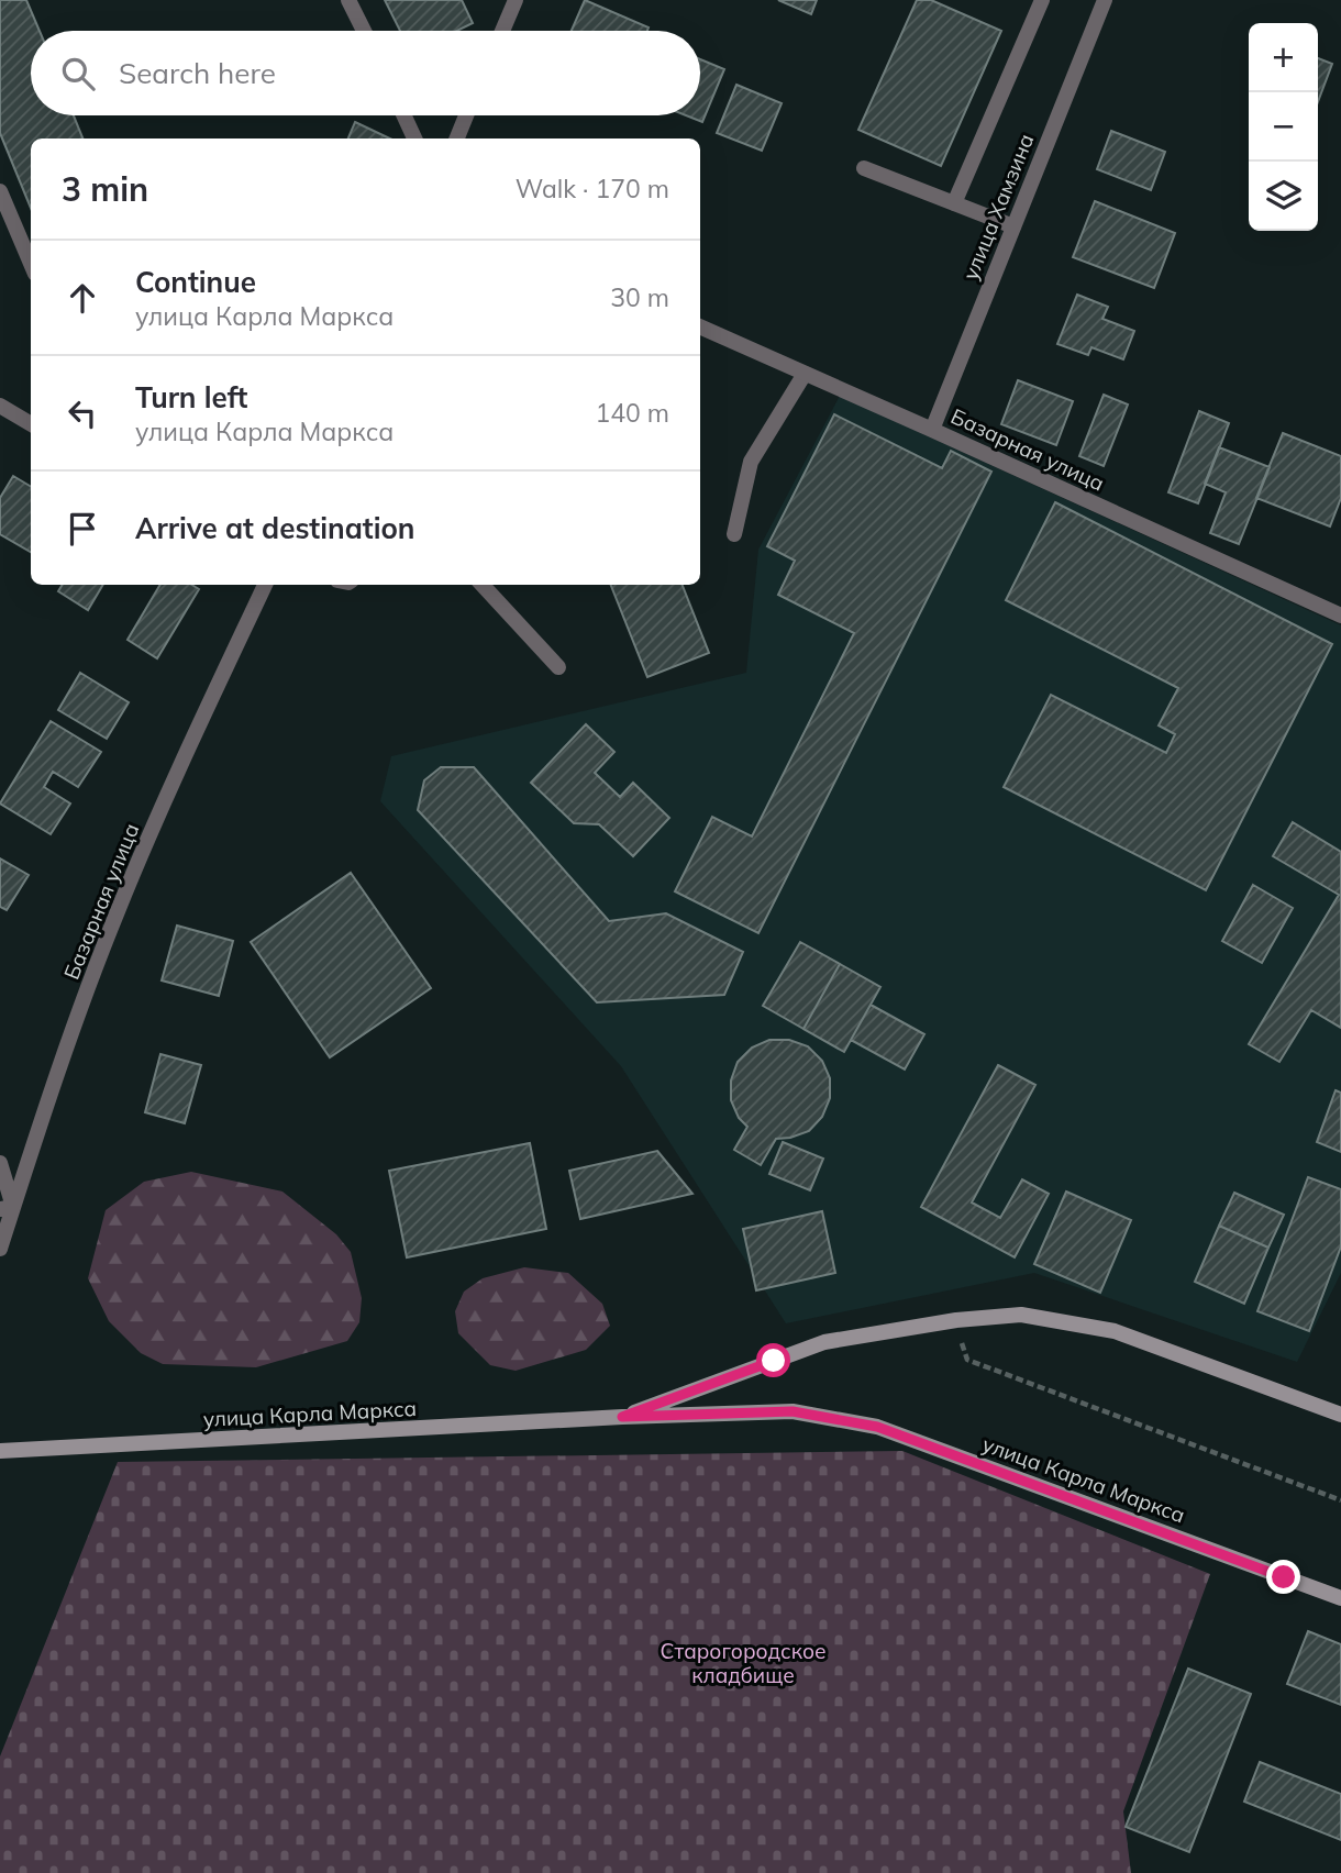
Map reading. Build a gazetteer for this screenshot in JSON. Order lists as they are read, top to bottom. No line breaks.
{"streets":{"main road":["улица Карла Маркса"],"street":["улица Хамзина","Базарная улица"]},"crossings":[["улица Хамзина","Базарная улица"]],"parks":["Старогородское кладбище"],"page":{"map_buttons":["+","−"],"search":"Search here","heading":["3 min","Walk · 170 m"],"list":[["Continue","улица Карла Маркса","30 m"],["Turn left","улица Карла Маркса","140 m"],"Arrive at destination"]}}
